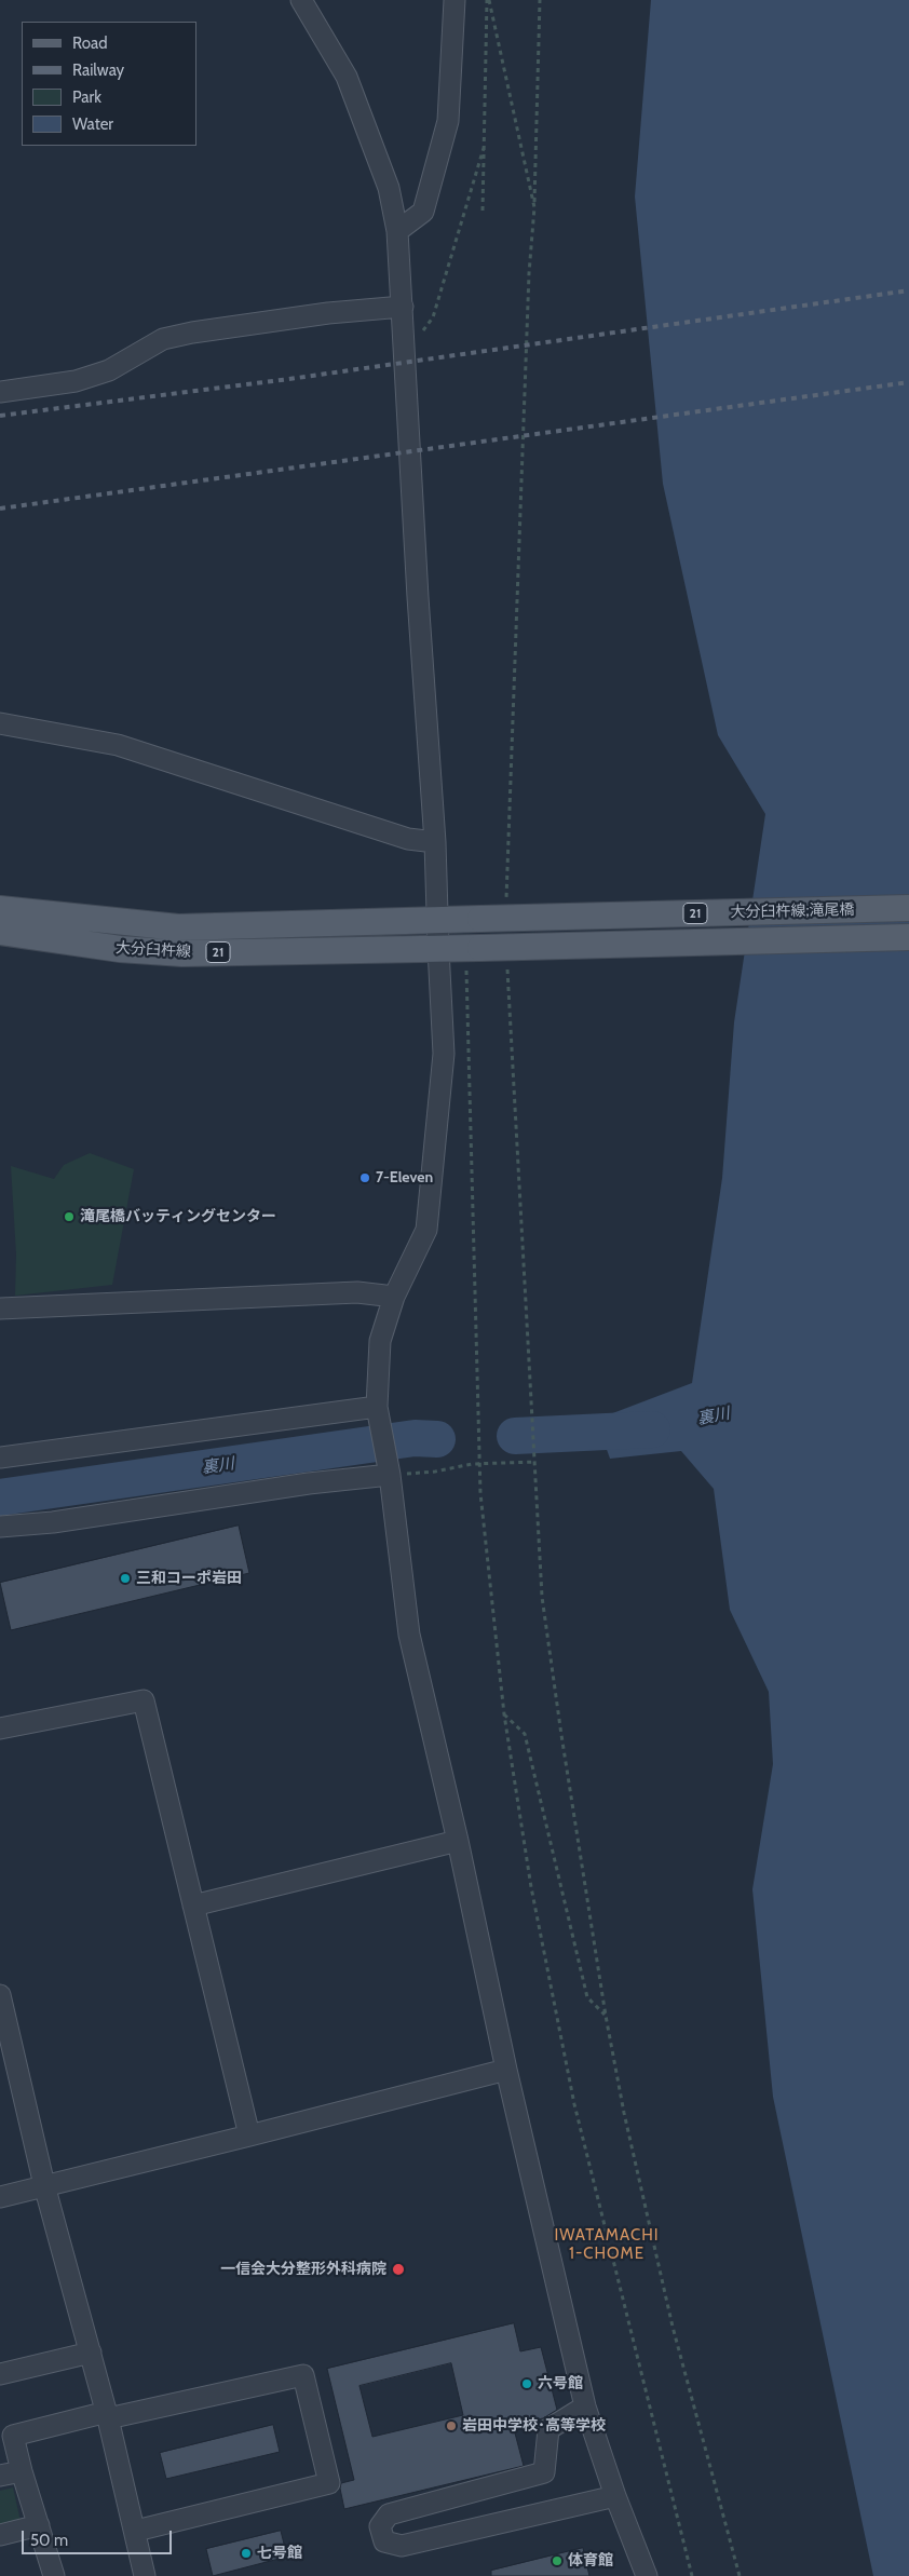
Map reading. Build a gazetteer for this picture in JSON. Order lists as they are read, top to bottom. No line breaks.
{"streets":{"main road":["大分臼杵線;滝尾橋","21","大分臼杵線"]},"crossings":[["大分臼杵線;滝尾橋","21"],["大分臼杵線;滝尾橋","大分臼杵線"],["21","大分臼杵線"]],"districts":["IWATAMACHI 1-CHOME"],"water":["裏川"],"places":["7-Eleven","滝尾橋バッティングセンター","三和コーポ岩田","一信会大分整形外科病院","六号館","岩田中学校･高等学校","七号館","体育館"],"legend":["Road","Railway","Park","Water"],"scale_bar":"50 m"}
